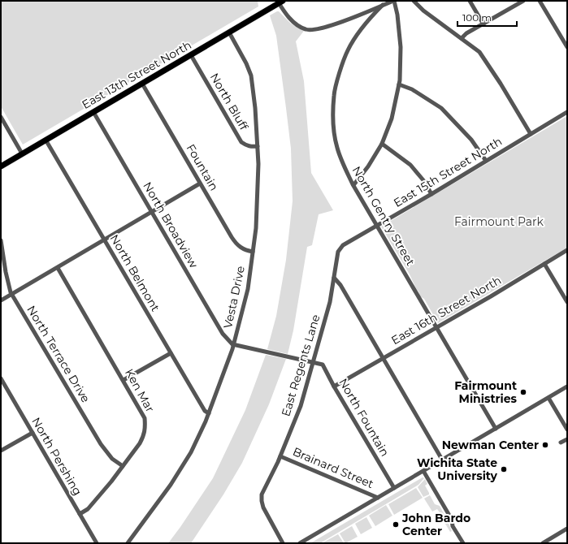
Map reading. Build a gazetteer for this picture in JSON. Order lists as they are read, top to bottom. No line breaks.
{"streets":{"main road":["East 13th Street North"],"street":["North Bluff","Fountain","East 15th Street North","North Gentry Street","North Broadview","North Belmont","Vesta Drive","East 16th Street North","North Terrace Drive","East Regents Lane","Ken Mar","North Fountain","North Pershing","Brainard Street"]},"crossings":[["East 13th Street North","North Bluff"],["East 13th Street North","Fountain"],["East 13th Street North","North Broadview"],["East 13th Street North","North Belmont"],["East 13th Street North","Vesta Drive"],["North Bluff","Vesta Drive"],["Fountain","Vesta Drive"],["East 15th Street North","North Gentry Street"],["East 15th Street North","East Regents Lane"],["North Gentry Street","East 16th Street North"],["North Broadview","Vesta Drive"],["North Belmont","Vesta Drive"],["East 16th Street North","North Fountain"],["North Terrace Drive","Ken Mar"],["East Regents Lane","North Fountain"],["East Regents Lane","Brainard Street"],["Ken Mar","North Pershing"]],"parks":["Fairmount Park"],"places":["Fairmount Ministries","Newman Center","Wichita State University","John Bardo Center"],"scale_bar":"100 m"}
